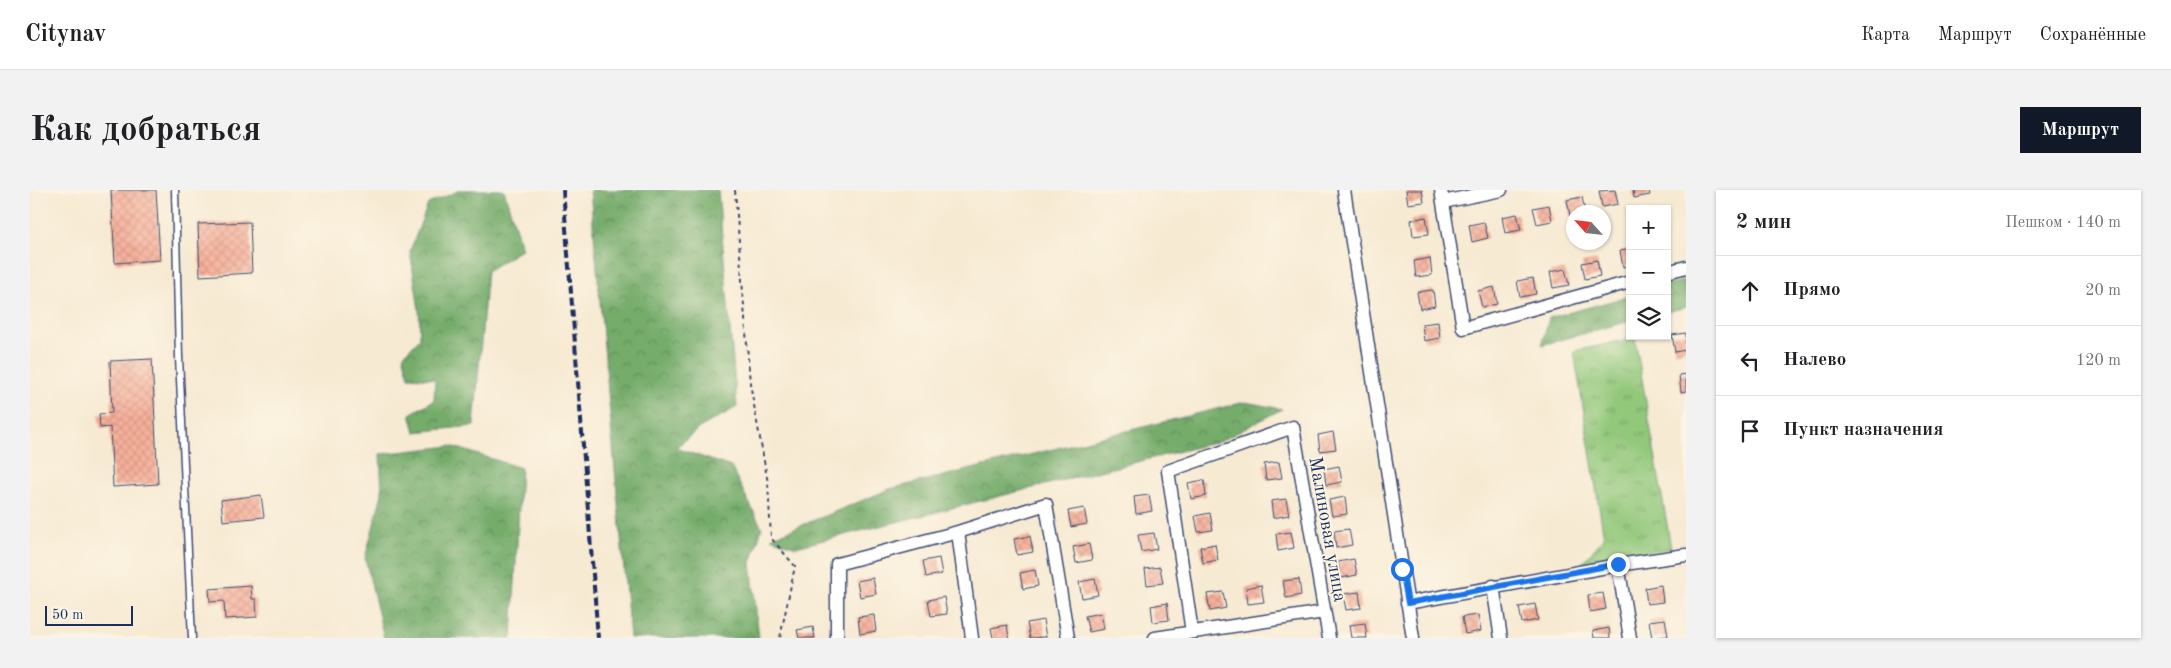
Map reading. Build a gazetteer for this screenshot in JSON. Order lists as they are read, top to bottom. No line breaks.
{"streets":{"street":["Малиновая улица"]},"scale_bar":"50 m","north":"top left","page":{"header":"Citynav","nav":["Карта","Маршрут","Сохранённые"],"buttons":"Маршрут","title":"Как добраться","heading":["2 мин","Пешком · 140 m"],"map_buttons":["+","−"],"list":[["Прямо","20 m"],["Налево","120 m"],"Пункт назначения"],"scale":"50 m"}}
